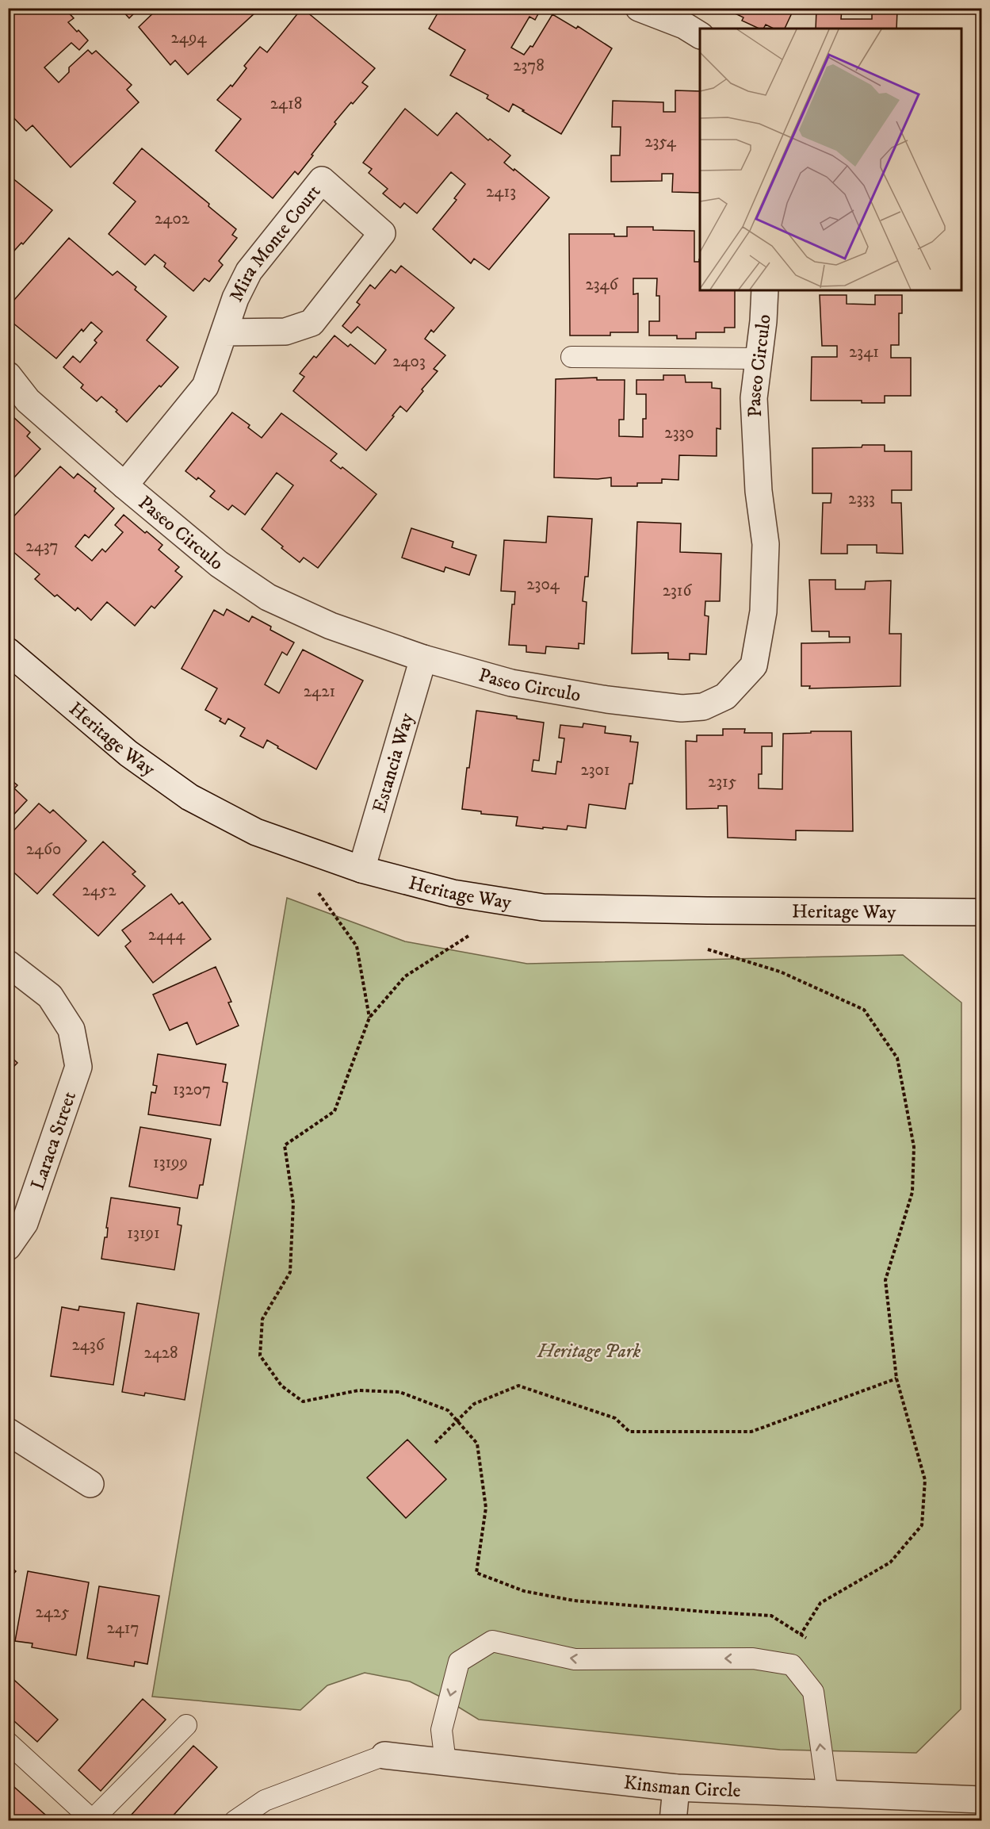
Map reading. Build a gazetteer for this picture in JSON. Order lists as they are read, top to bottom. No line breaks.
{"streets":{"street":["Mira Monte Court","Paseo Circulo","Heritage Way","Estancia Way","Laraca Street","Kinsman Circle"]},"crossings":[["Mira Monte Court","Paseo Circulo"],["Paseo Circulo","Estancia Way"],["Heritage Way","Estancia Way"]],"parks":["Heritage Park"],"house_numbers":["2494","2378","2418","2354","2413","2402","2346","2341","2403","2330","2333","2437","2304","2316","2421","2301","2315","2460","2452","2444","13207","13199","13191","2436","2428","2425","2417"]}
